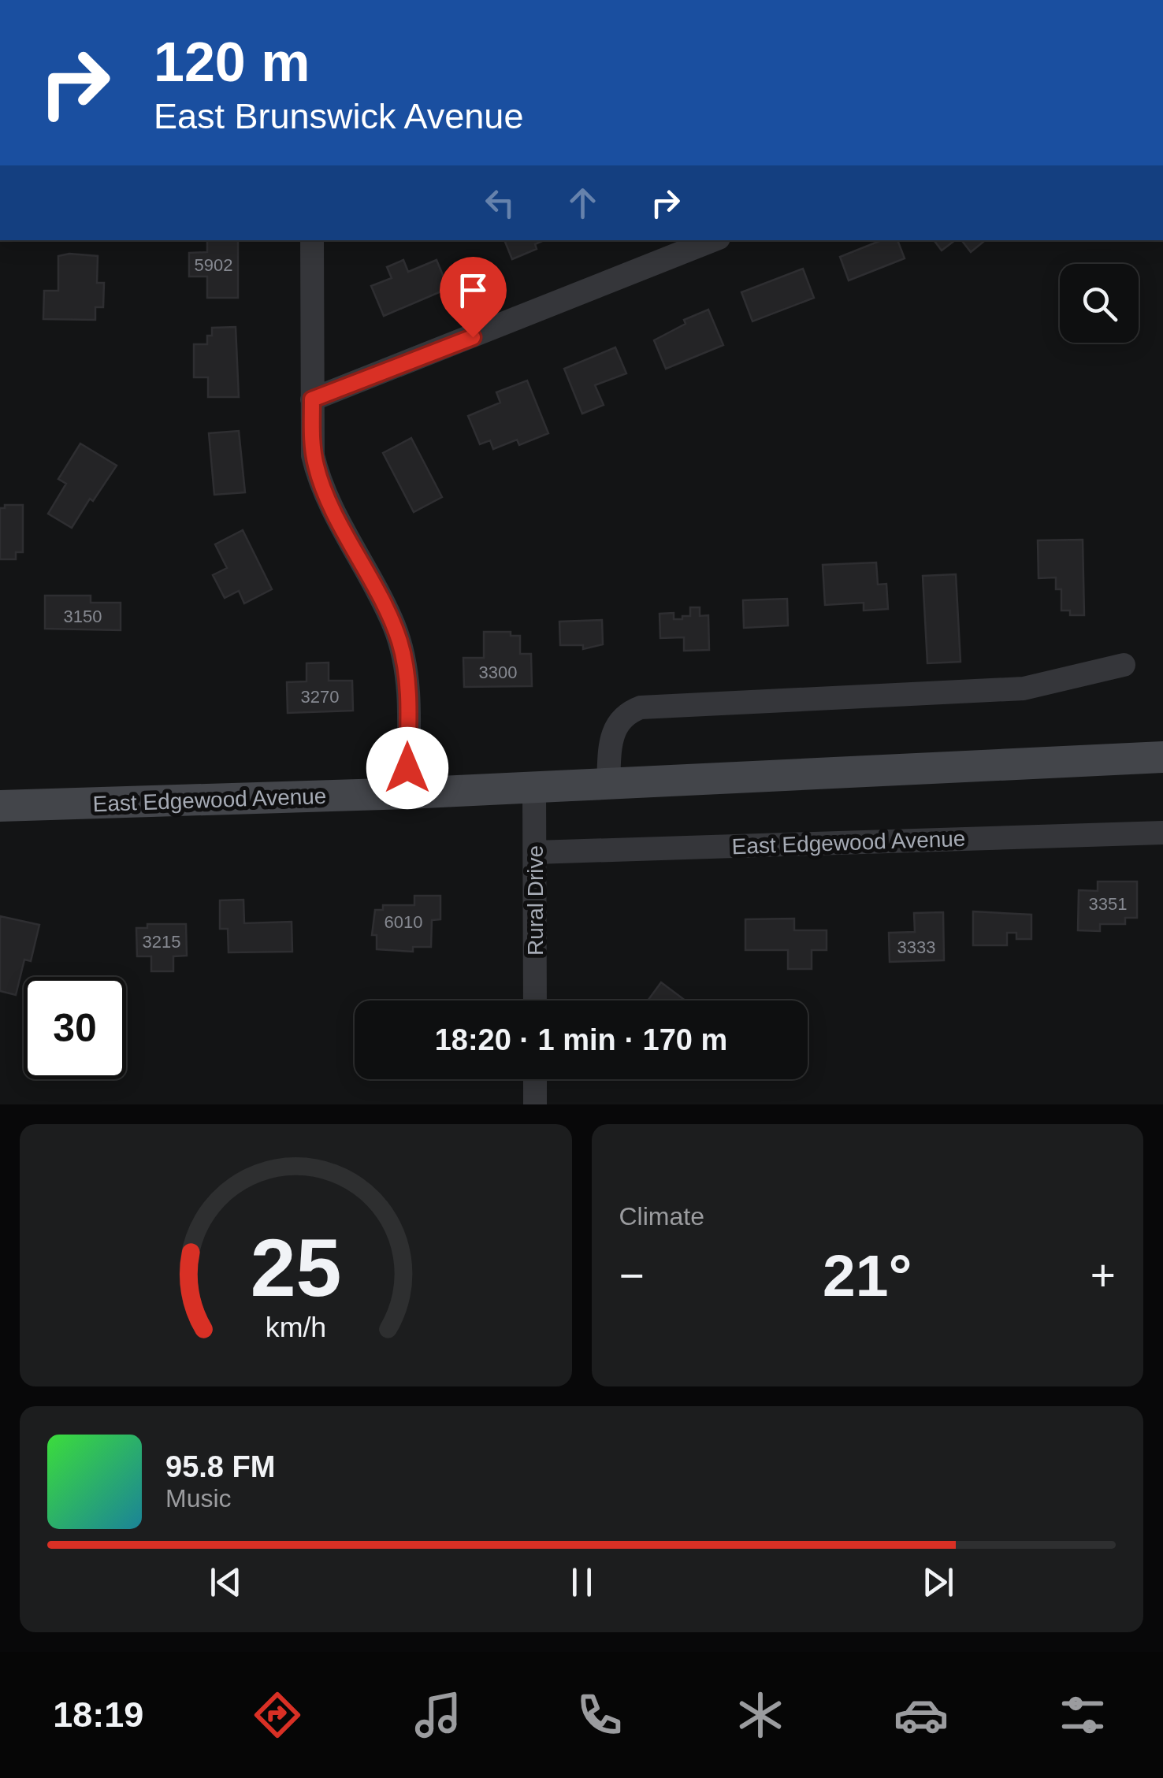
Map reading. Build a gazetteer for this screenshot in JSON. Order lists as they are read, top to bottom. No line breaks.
{"streets":{"main road":["East Edgewood Avenue"],"street":["Rural Drive"]},"crossings":[["East Edgewood Avenue","Rural Drive"]],"house_numbers":["5902","3150","3300","3270","3351","6010","3215","3333"],"page":{"turn":["120 m","East Brunswick Avenue"],"limit":"30","trip":"18:20 · 1 min · 170 m","tile":"Climate","heat":["−","21°","+"],"song":["95.8 FM","Music"],"tabs":"18:19","gauge":["25","km/h"]}}
